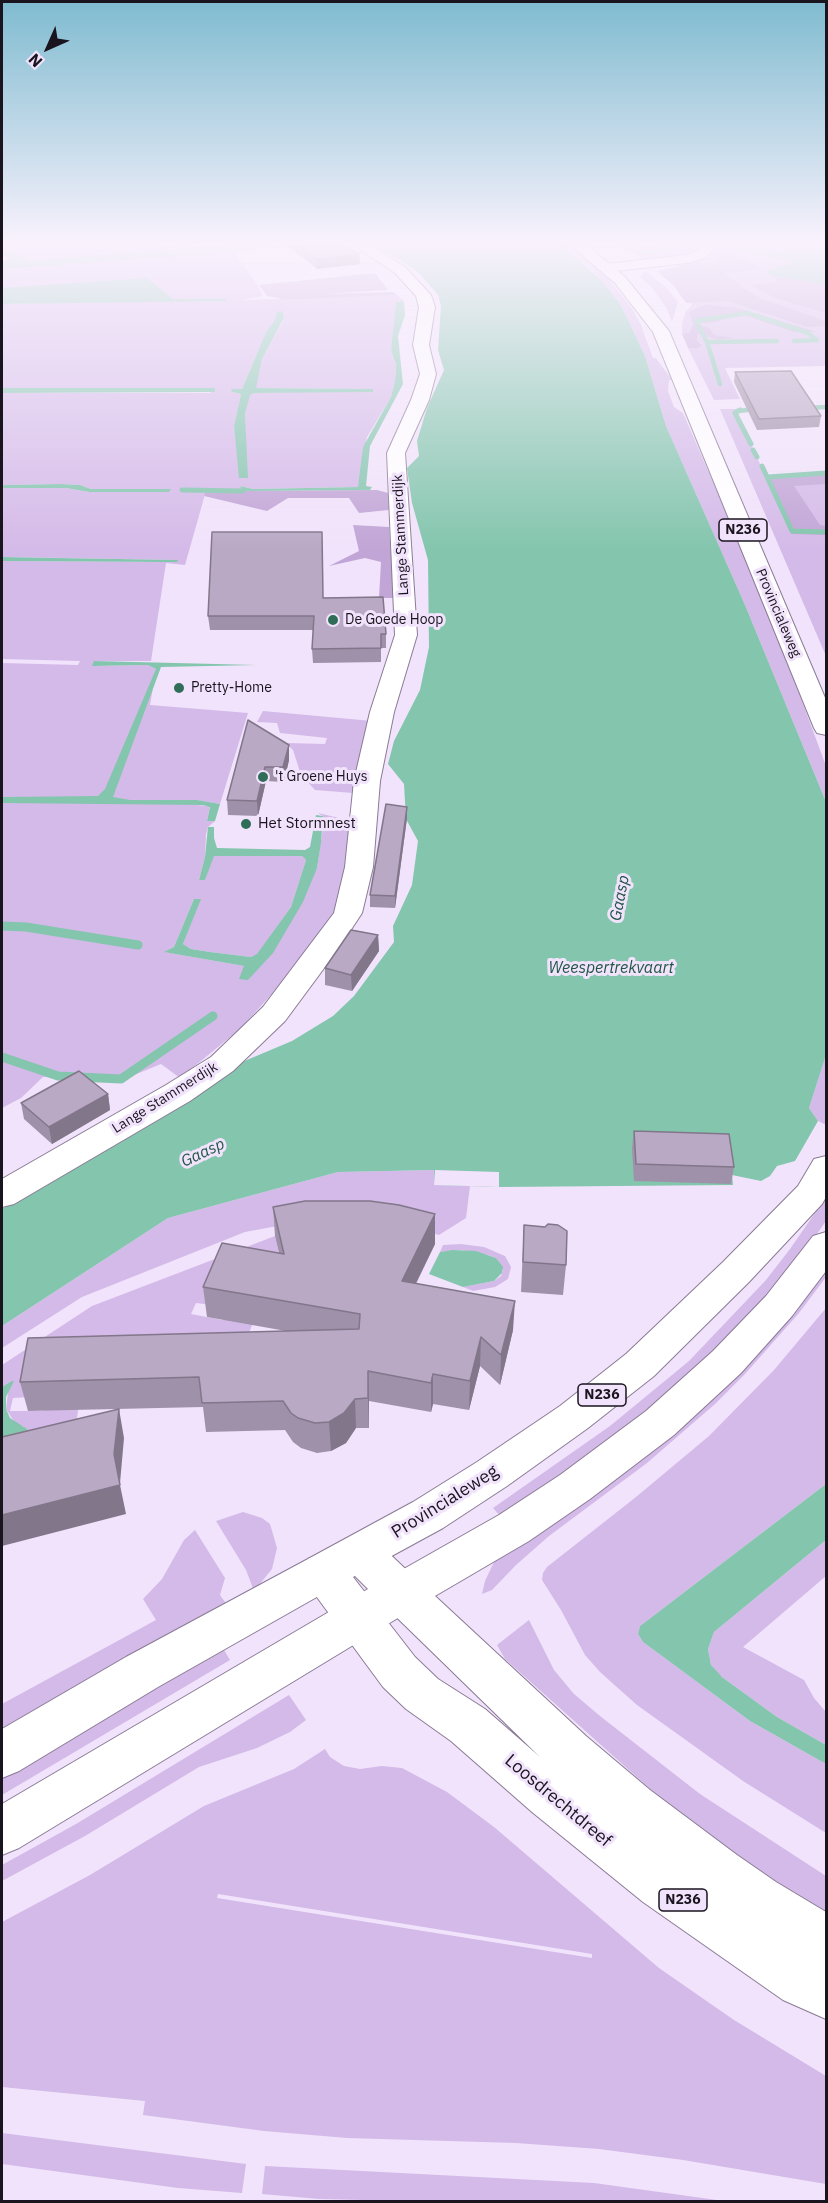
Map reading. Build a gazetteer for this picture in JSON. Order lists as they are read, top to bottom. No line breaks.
{"streets":{"main road":["N236","Lange Stammerdijk","Provincialeweg","Loosdrechtdreef"]},"crossings":[["N236","Provincialeweg"],["Provincialeweg","Loosdrechtdreef"]],"water":["Gaasp","Weespertrekvaart"],"places":["De Goede Hoop","Pretty-Home","'t Groene Huys","Het Stormnest"],"north":"bottom left"}
